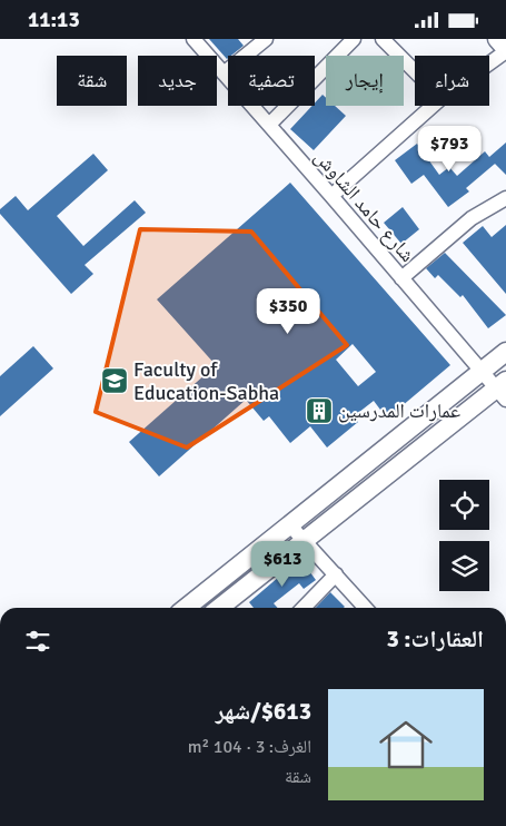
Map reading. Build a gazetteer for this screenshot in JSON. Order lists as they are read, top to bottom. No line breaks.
{"streets":{"street":["شارع حامد الشاوش"]},"places":{"school or university":["Faculty of Education-Sabha"],"building":["عمارات المدرسين"]},"page":{"status":"11:13","chip":["شراء","إيجار","تصفية","جديد","شقة"],"price":["$793","$350","$613"],"heading":"العقارات: 3","list":[{"name":"$613/شهر","note":"الغرف: 3 · 104 m² · شقة"}]}}
